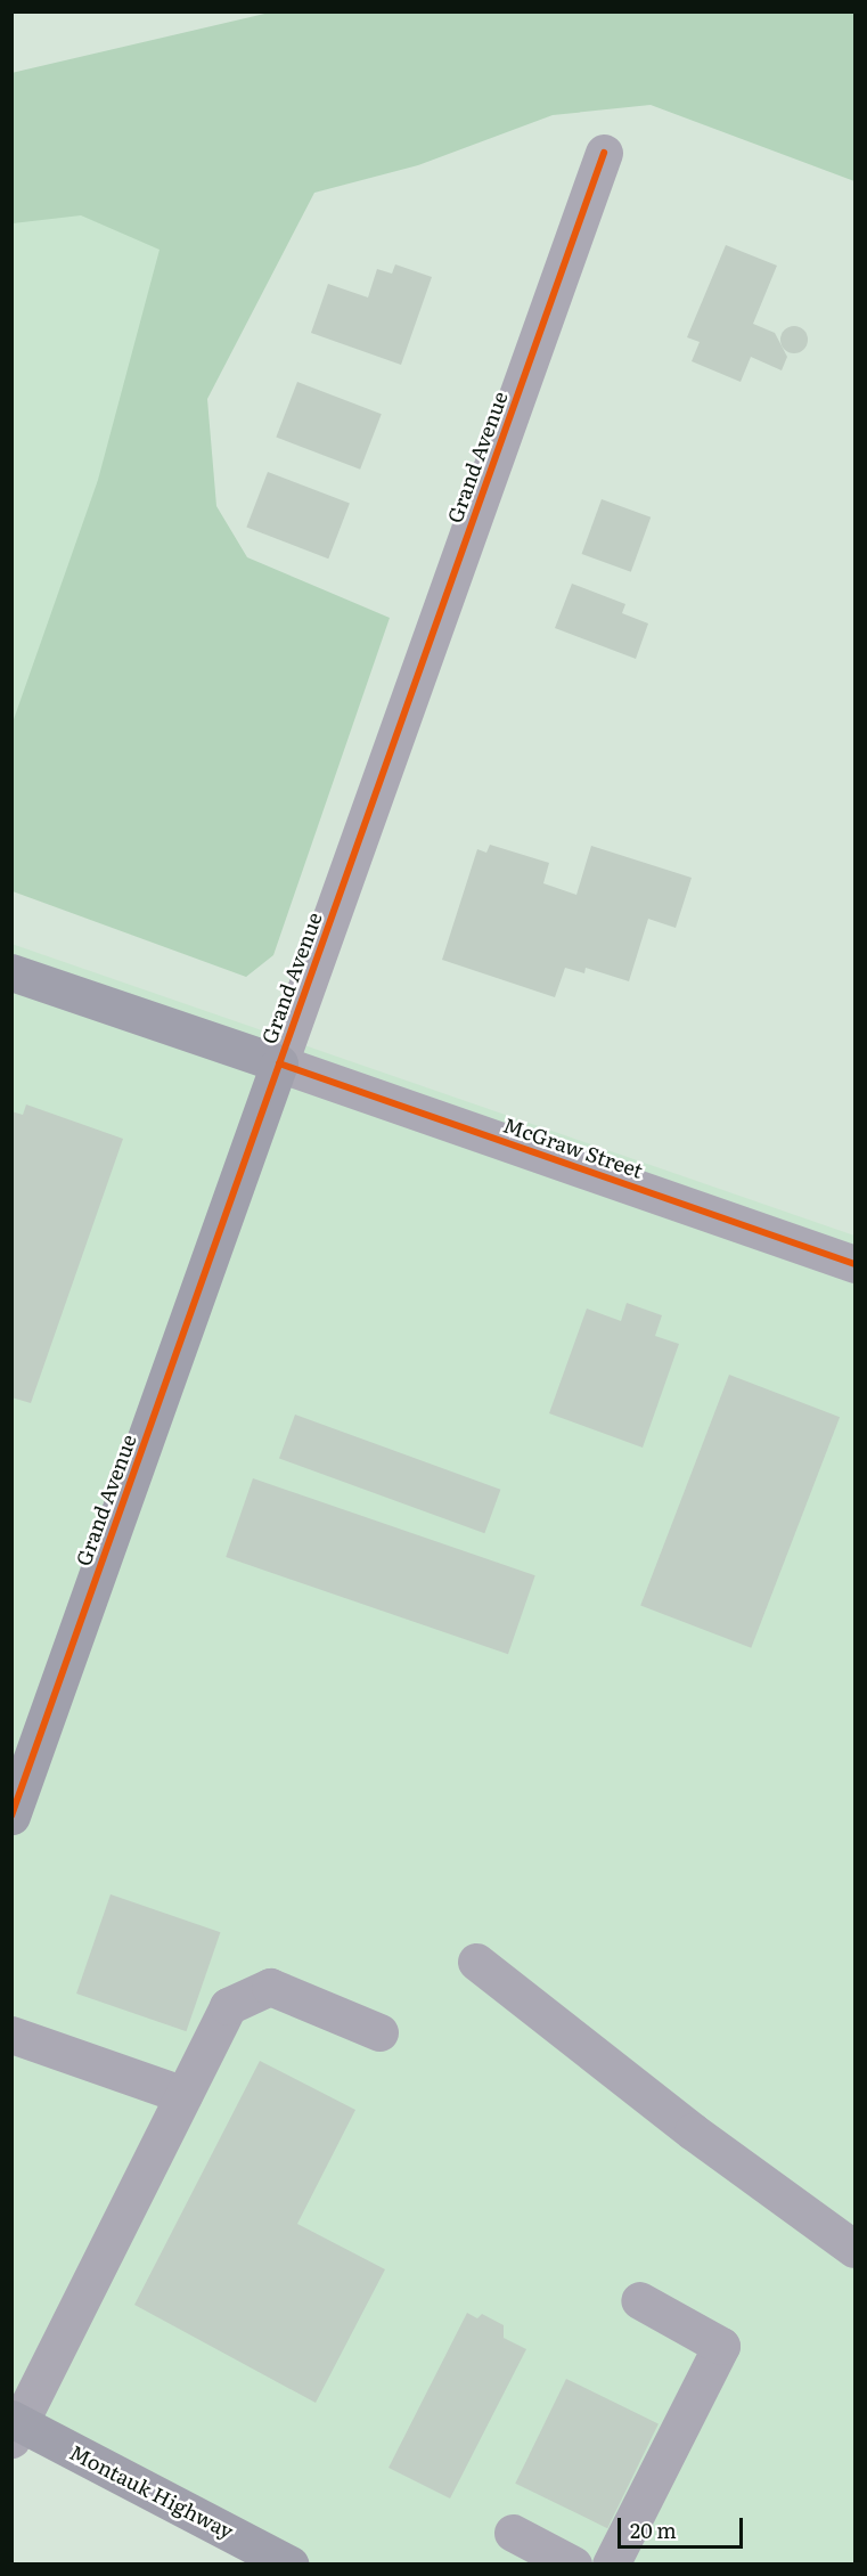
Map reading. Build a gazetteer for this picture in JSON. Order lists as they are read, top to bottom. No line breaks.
{"streets":{"main road":["Grand Avenue","McGraw Street","Montauk Highway"]},"crossings":[["Grand Avenue","McGraw Street"]],"scale_bar":"20 m"}
